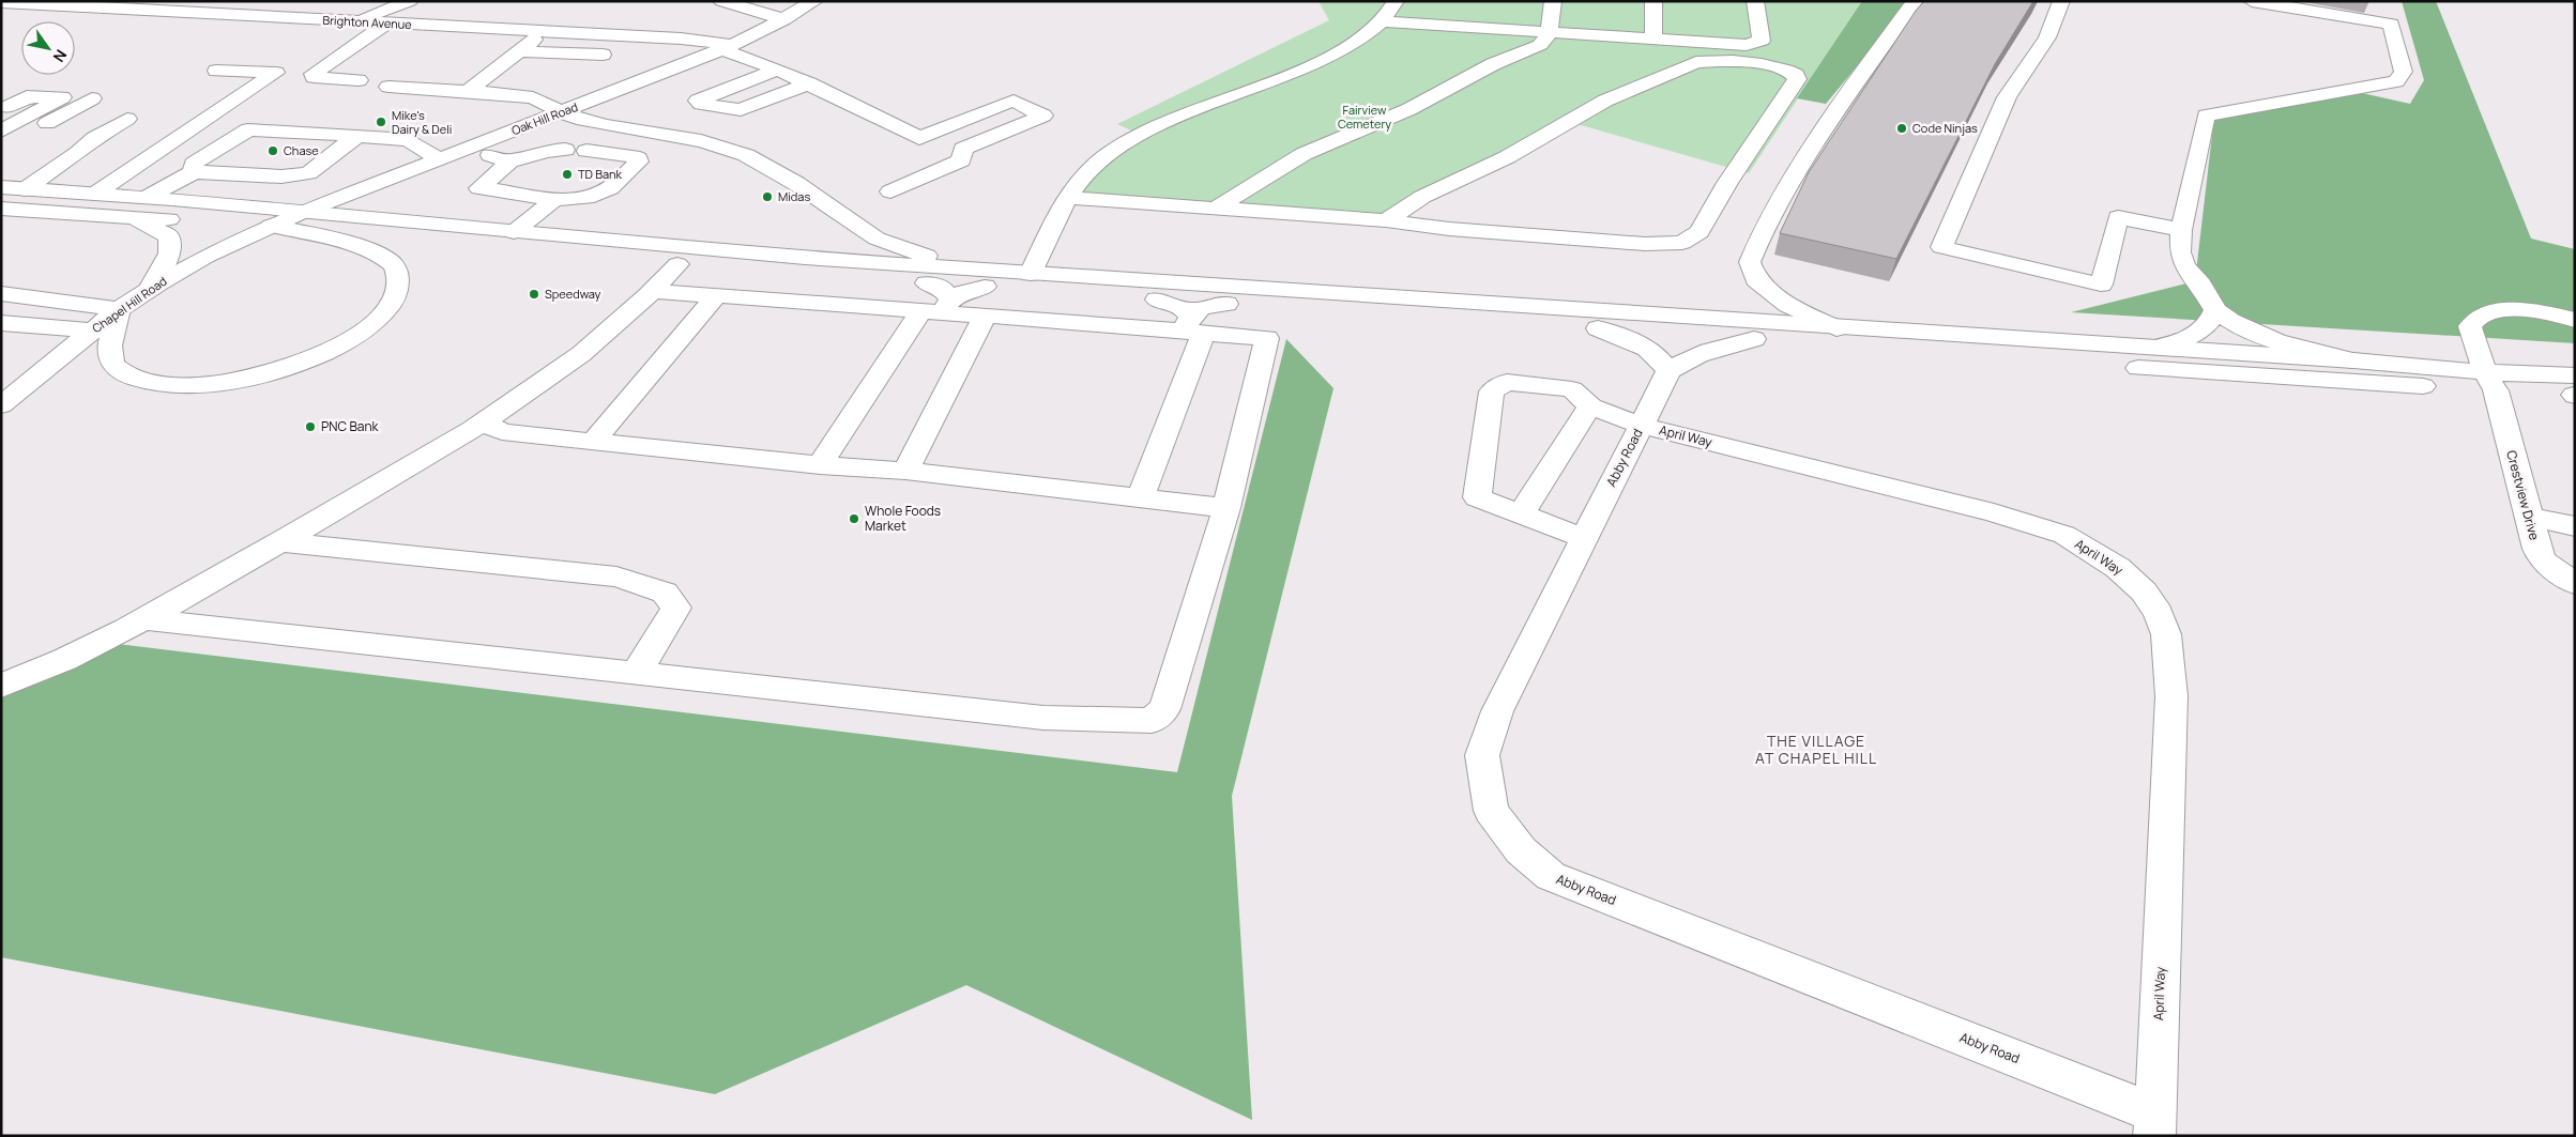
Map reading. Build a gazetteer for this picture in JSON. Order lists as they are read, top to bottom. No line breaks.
{"streets":{"main road":["Brighton Avenue","Oak Hill Road","Chapel Hill Road","April Way","Abby Road","Crestview Drive"]},"crossings":[["Brighton Avenue","Oak Hill Road"],["Oak Hill Road","Chapel Hill Road"],["April Way","Abby Road"]],"districts":["THE VILLAGE AT CHAPEL HILL"],"parks":["Fairview Cemetery"],"places":["Mike's Dairy & Deli","Code Ninjas","Chase","TD Bank","Midas","Speedway","PNC Bank","Whole Foods Market"],"north":"bottom right"}
